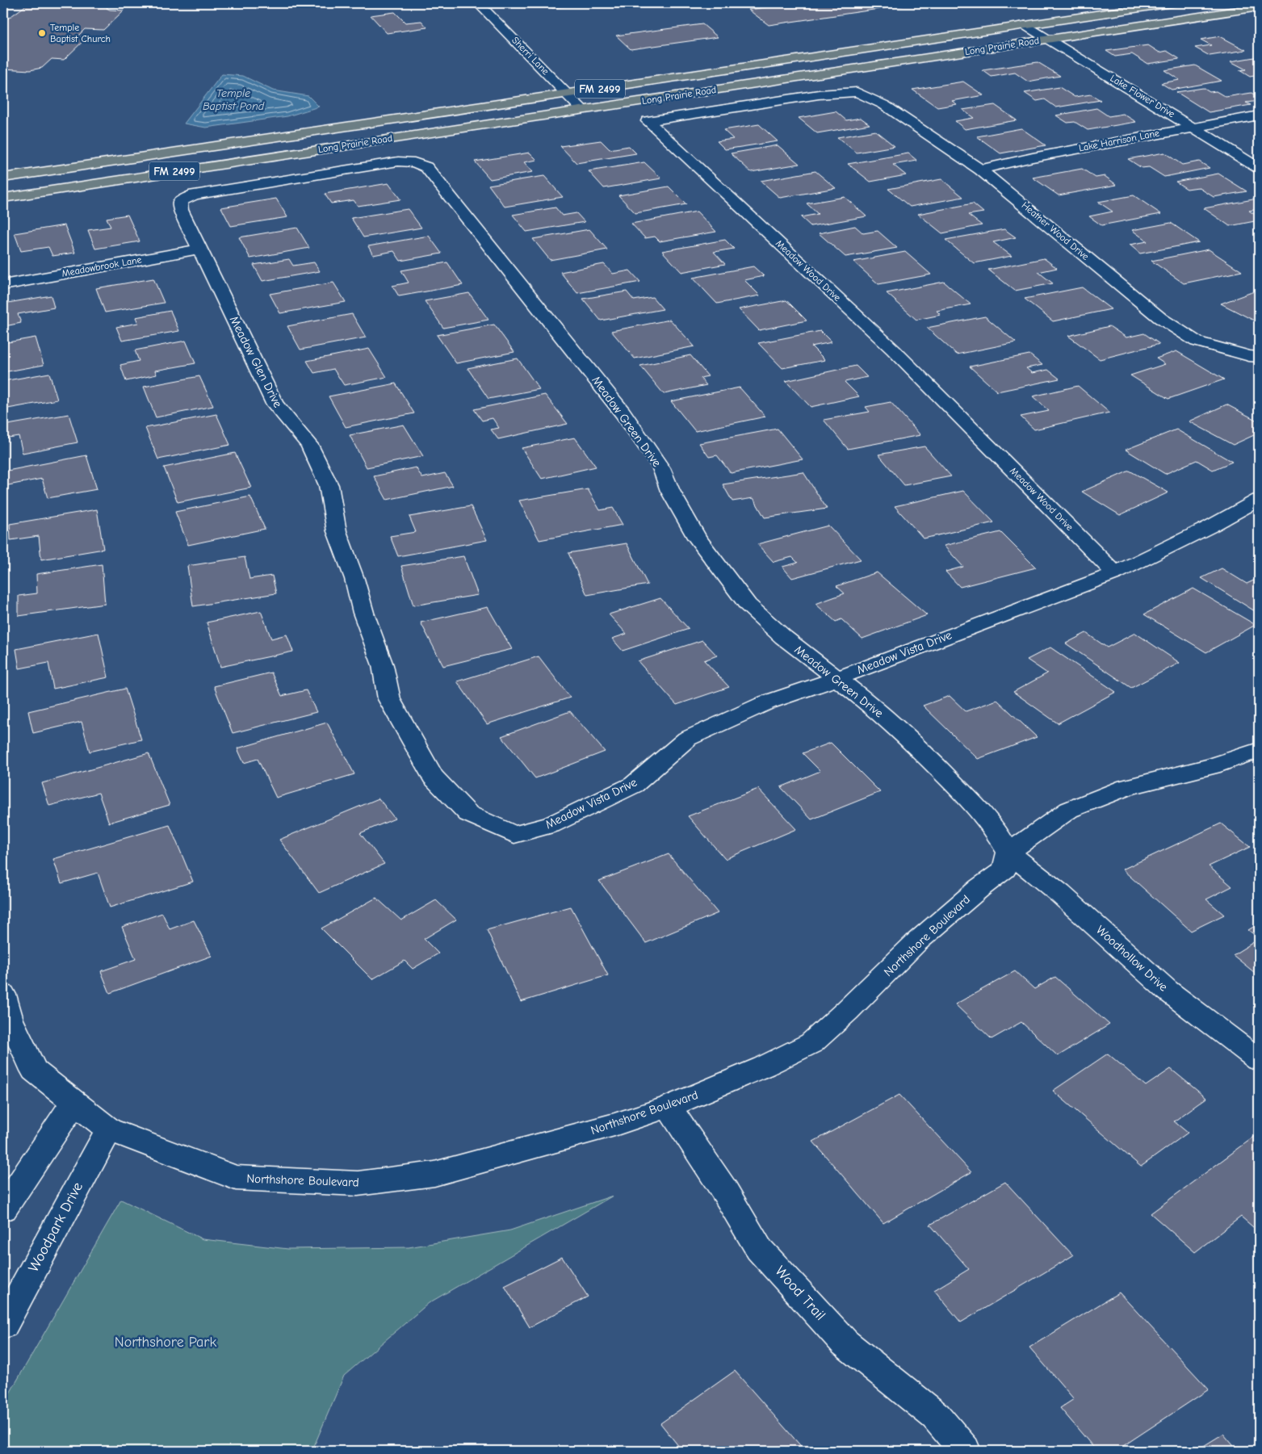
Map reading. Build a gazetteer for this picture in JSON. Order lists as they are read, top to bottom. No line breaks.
{"streets":{"main road":["Long Prairie Road","FM 2499"],"street":["Sherri Lane","Lake Flower Drive","Lake Harrison Lane","Heather Wood Drive","Meadowbrook Lane","Meadow Wood Drive","Meadow Glen Drive","Meadow Green Drive","Meadow Vista Drive","Northshore Boulevard","Woodhollow Drive","Woodpark Drive","Wood Trail"]},"crossings":[["Long Prairie Road","Sherri Lane"],["Long Prairie Road","Lake Flower Drive"],["Lake Flower Drive","Lake Harrison Lane"],["Lake Harrison Lane","Heather Wood Drive"],["Heather Wood Drive","Meadow Wood Drive"],["Meadowbrook Lane","Meadow Glen Drive"],["Meadow Wood Drive","Meadow Vista Drive"],["Meadow Glen Drive","Meadow Green Drive"],["Meadow Glen Drive","Meadow Vista Drive"],["Meadow Green Drive","Meadow Vista Drive"],["Meadow Green Drive","Northshore Boulevard"],["Meadow Green Drive","Woodhollow Drive"],["Northshore Boulevard","Woodhollow Drive"],["Northshore Boulevard","Woodpark Drive"],["Northshore Boulevard","Wood Trail"]],"water":["Temple Baptist Pond"],"parks":["Northshore Park"],"places":["Temple Baptist Church"]}
